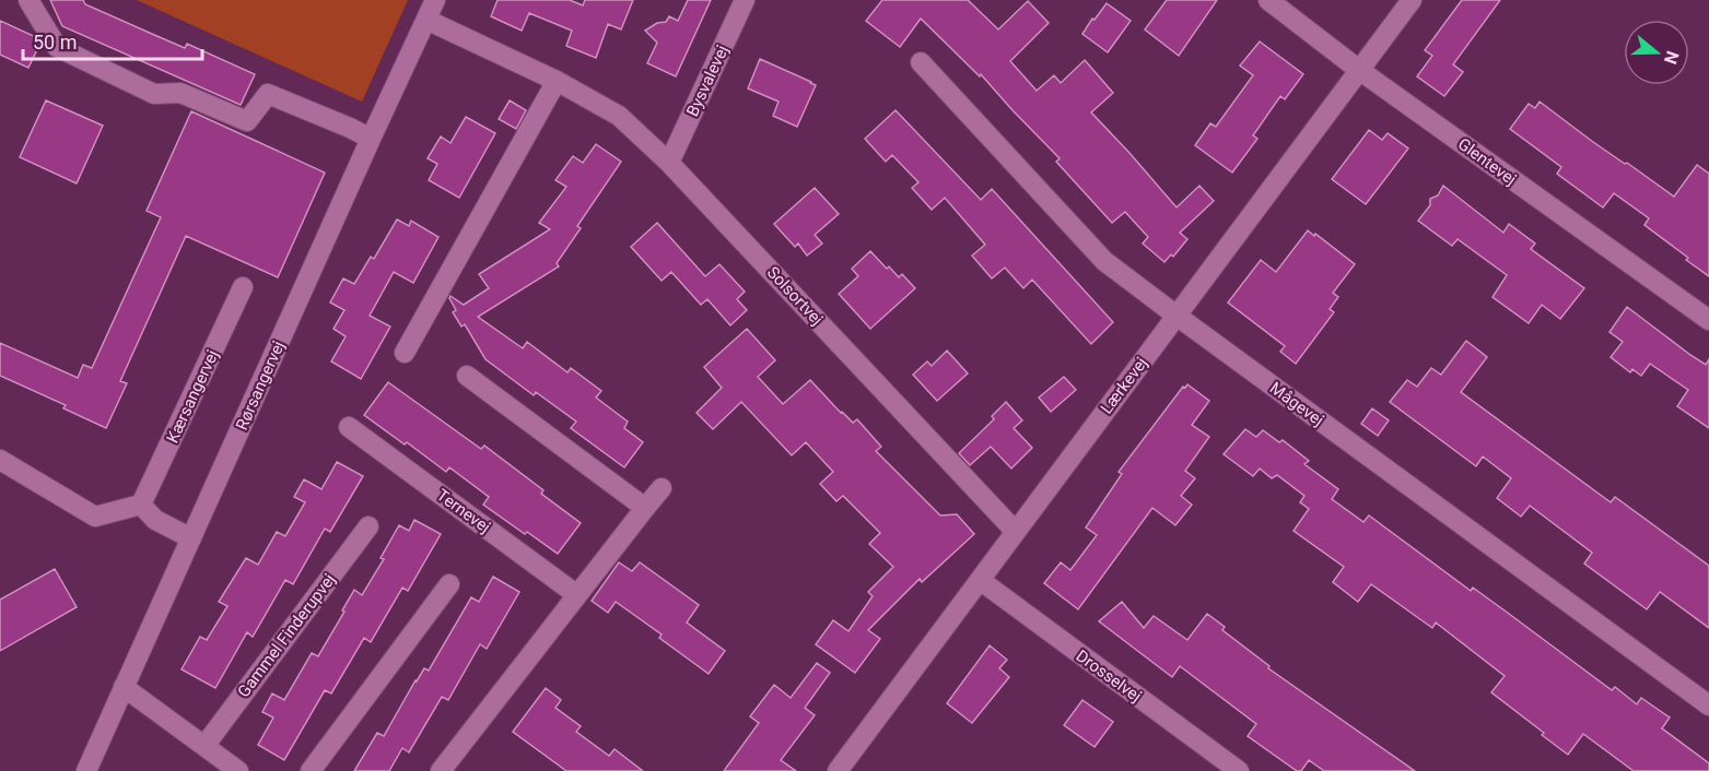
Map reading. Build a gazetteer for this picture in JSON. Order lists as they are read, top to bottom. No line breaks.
{"streets":{"street":["Bysvalevej","Glentevej","Solsortvej","Rørsangervej","Lærkevej","Kærsangervej","Mågevej","Ternevej","Gammel Finderupvej","Drosselvej"]},"crossings":[["Bysvalevej","Solsortvej"],["Glentevej","Lærkevej"],["Solsortvej","Rørsangervej"],["Solsortvej","Lærkevej"],["Lærkevej","Mågevej"],["Lærkevej","Drosselvej"]],"scale_bar":"50 m","north":"right"}
